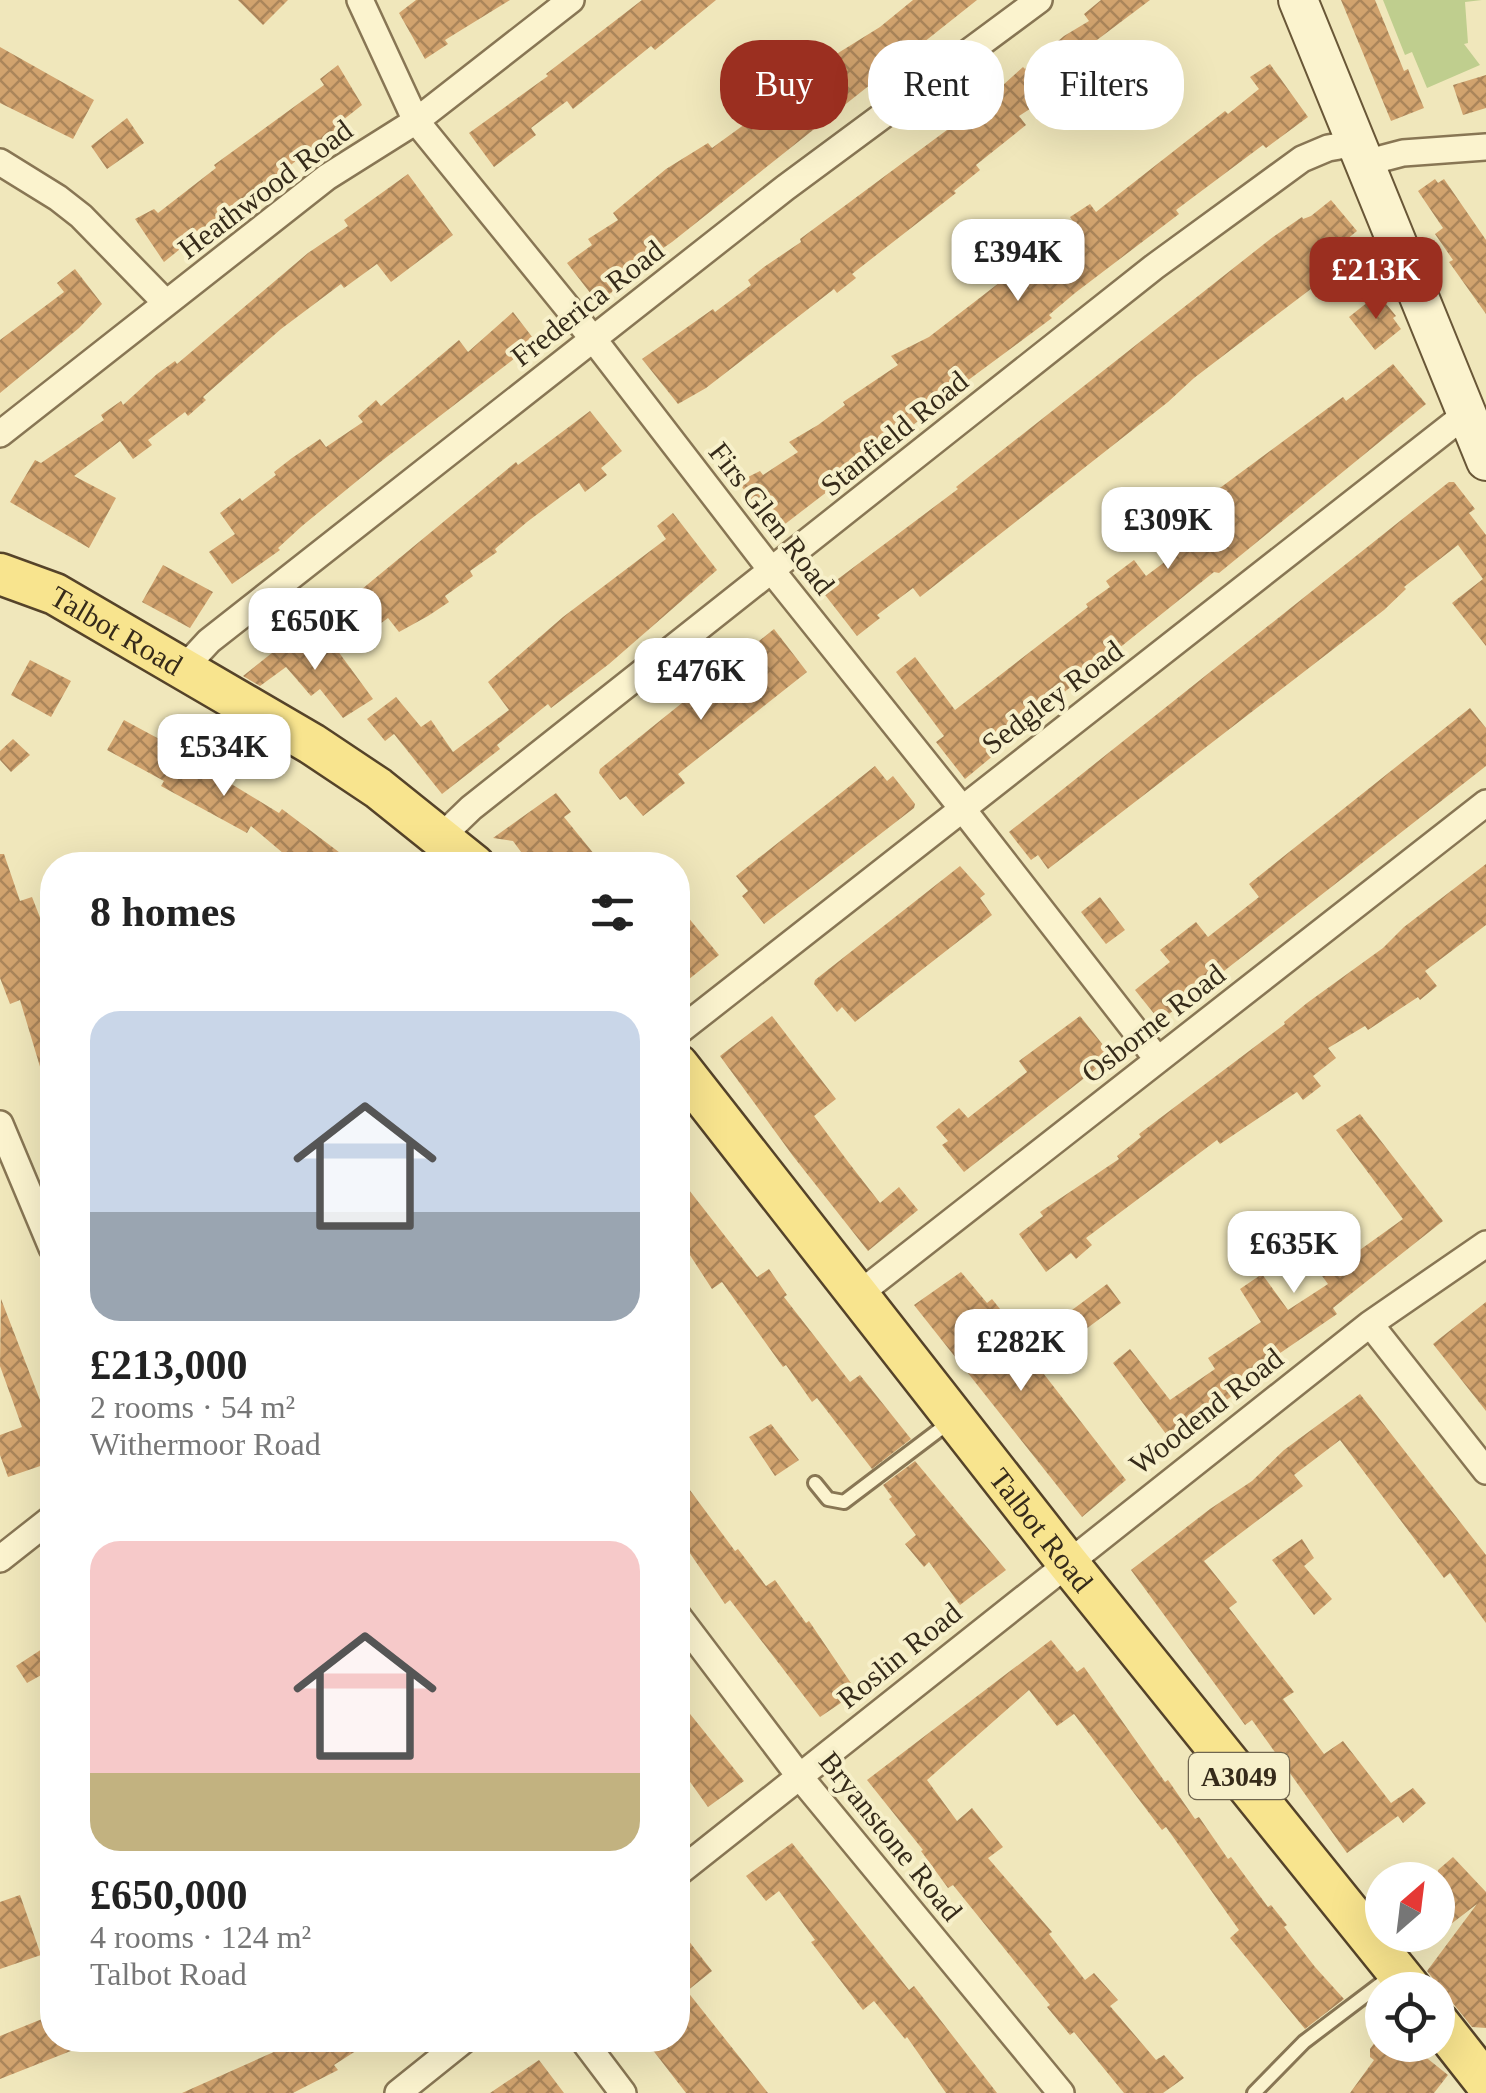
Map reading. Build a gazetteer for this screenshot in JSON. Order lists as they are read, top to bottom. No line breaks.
{"streets":{"main road":["Talbot Road","A3049"],"street":["Heathwood Road","Frederica Road","Stanfield Road","Firs Glen Road","Sedgley Road","Osborne Road","Woodend Road","Roslin Road","Bryanstone Road"]},"crossings":[["Heathwood Road","Firs Glen Road"],["Frederica Road","Firs Glen Road"],["Frederica Road","Talbot Road"],["Stanfield Road","Firs Glen Road"],["Stanfield Road","Talbot Road"],["Firs Glen Road","Sedgley Road"],["Firs Glen Road","Osborne Road"],["Talbot Road","Osborne Road"],["Talbot Road","Woodend Road"],["Talbot Road","Roslin Road"],["Woodend Road","Roslin Road"],["Roslin Road","Bryanstone Road"]],"north":"top right","page":{"chip":["Buy","Rent","Filters"],"price":["£394K","£213K","£309K","£650K","£476K","£534K","£635K","£282K"],"heading":"8 homes","list":[{"name":"£213,000","note":"2 rooms · 54 m² · Withermoor Road"},{"name":"£650,000","note":"4 rooms · 124 m² · Talbot Road"}]}}
